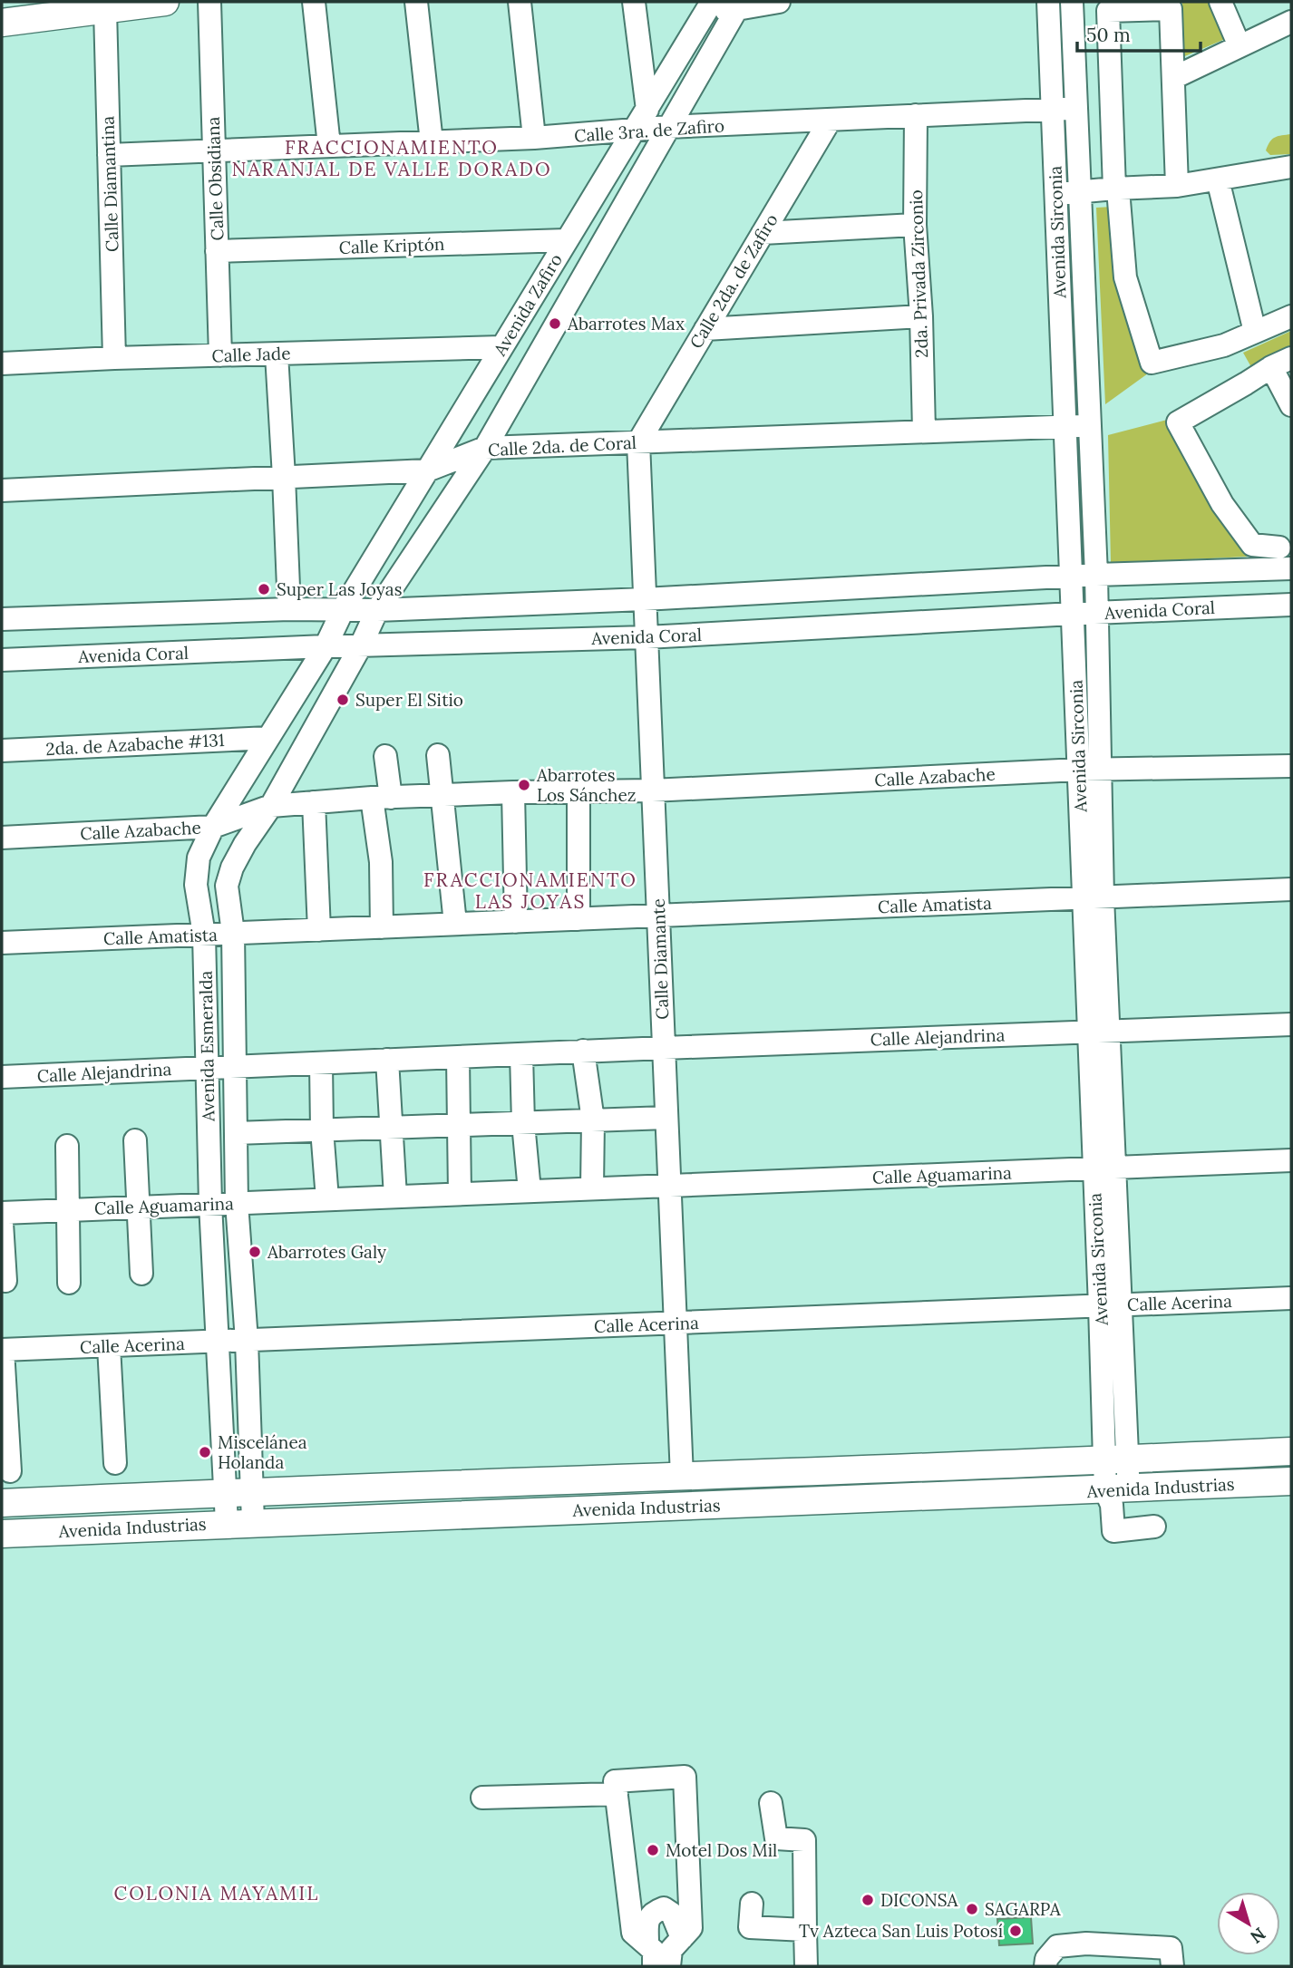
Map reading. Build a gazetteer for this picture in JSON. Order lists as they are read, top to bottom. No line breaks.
{"streets":{"main road":["Avenida Industrias"],"street":["Calle 3ra. de Zafiro","Calle Obsidiana","Calle Diamantina","Avenida Sirconia","Calle Kriptón","2da. Privada Zirconio","Calle 2da. de Zafiro","Avenida Zafiro","Calle Jade","Calle 2da. de Coral","Avenida Coral","2da. de Azabache #131","Calle Azabache","Calle Amatista","Calle Diamante","Calle Alejandrina","Avenida Esmeralda","Calle Aguamarina","Calle Acerina"]},"crossings":[["Calle 3ra. de Zafiro","Calle Obsidiana"],["Calle 3ra. de Zafiro","Calle Diamantina"],["Calle 3ra. de Zafiro","Avenida Sirconia"],["Calle 3ra. de Zafiro","2da. Privada Zirconio"],["Calle 3ra. de Zafiro","Calle 2da. de Zafiro"],["Calle 3ra. de Zafiro","Avenida Zafiro"],["Calle Obsidiana","Calle Kriptón"],["Calle Obsidiana","Calle Jade"],["Calle Diamantina","Calle Jade"],["Avenida Sirconia","Calle 2da. de Coral"],["Avenida Sirconia","Avenida Coral"],["Avenida Sirconia","Calle Azabache"],["Avenida Sirconia","Calle Amatista"],["Avenida Sirconia","Calle Alejandrina"],["Avenida Sirconia","Calle Aguamarina"],["Avenida Sirconia","Calle Acerina"],["Avenida Sirconia","Avenida Industrias"],["Calle Kriptón","Avenida Zafiro"],["2da. Privada Zirconio","Calle 2da. de Coral"],["Calle 2da. de Zafiro","Calle 2da. de Coral"],["Calle 2da. de Zafiro","Calle Diamante"],["Avenida Zafiro","Calle Jade"],["Avenida Zafiro","Calle 2da. de Coral"],["Avenida Zafiro","Avenida Coral"],["Avenida Zafiro","Avenida Esmeralda"],["Calle 2da. de Coral","Calle Diamante"],["Avenida Coral","Calle Diamante"],["Avenida Coral","Avenida Esmeralda"],["2da. de Azabache #131","Avenida Esmeralda"],["Calle Azabache","Calle Diamante"],["Calle Azabache","Avenida Esmeralda"],["Calle Amatista","Calle Diamante"],["Calle Amatista","Avenida Esmeralda"],["Calle Diamante","Calle Alejandrina"],["Calle Diamante","Calle Aguamarina"],["Calle Diamante","Calle Acerina"],["Calle Diamante","Avenida Industrias"],["Calle Alejandrina","Avenida Esmeralda"],["Avenida Esmeralda","Calle Aguamarina"],["Avenida Esmeralda","Calle Acerina"],["Avenida Esmeralda","Avenida Industrias"]],"districts":["FRACCIONAMIENTO NARANJAL DE VALLE DORADO","FRACCIONAMIENTO LAS JOYAS","COLONIA MAYAMIL"],"places":["Abarrotes Max","Super Las Joyas","Super El Sitio","Abarrotes Los Sánchez","Abarrotes Galy","Miscelánea Holanda","Motel Dos Mil","DICONSA","SAGARPA","Tv Azteca San Luis Potosí"],"scale_bar":"50 m","north":"bottom right"}
